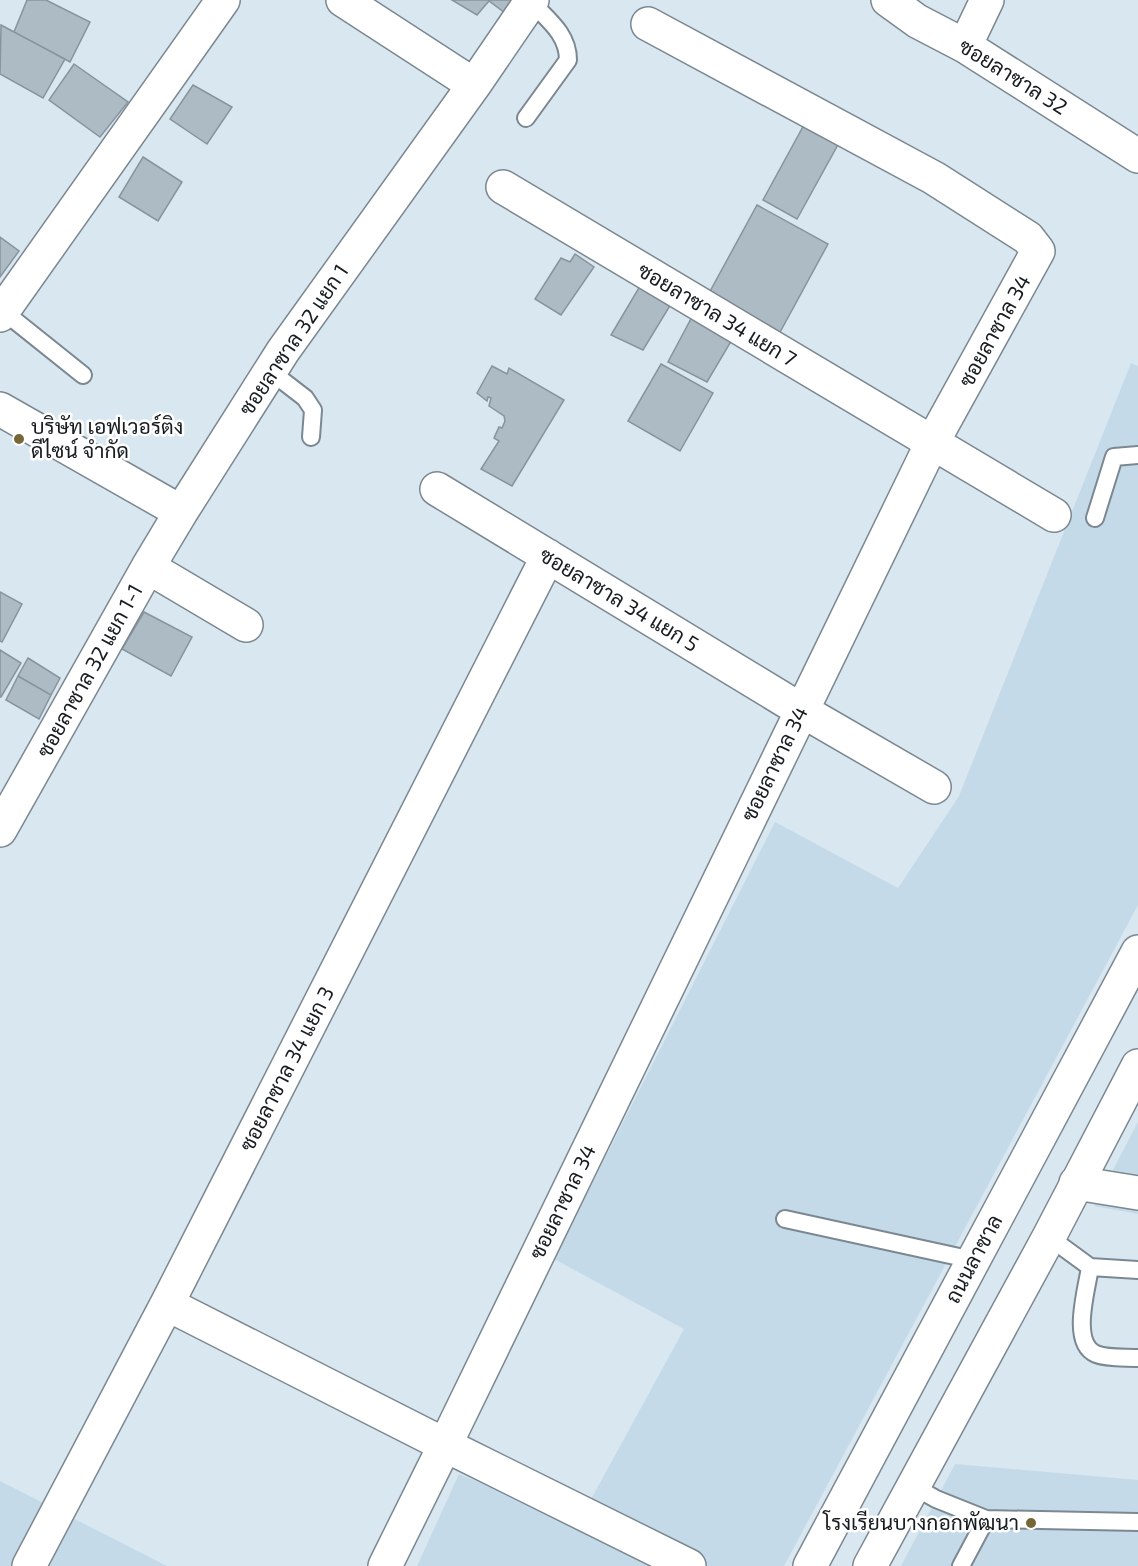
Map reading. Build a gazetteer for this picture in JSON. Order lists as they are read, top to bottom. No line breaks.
{"streets":{"street":["ซอยลาซาล 32","ซอยลาซาล 34 แยก 7","ซอยลาซาล 34","ซอยลาซาล 32 แยก 1","ซอยลาซาล 34 แยก 5","ซอยลาซาล 32 แยก 1-1","ซอยลาซาล 34 แยก 3","ถนนลาซาล"]},"crossings":[["ซอยลาซาล 34 แยก 7","ซอยลาซาล 34"],["ซอยลาซาล 34","ซอยลาซาล 34 แยก 5"],["ซอยลาซาล 32 แยก 1","ซอยลาซาล 32 แยก 1-1"],["ซอยลาซาล 34 แยก 5","ซอยลาซาล 34 แยก 3"]],"places":["บริษัท เอฟเวอร์ติง ดีไซน์ จำกัด","โรงเรียนบางกอกพัฒนา"]}
